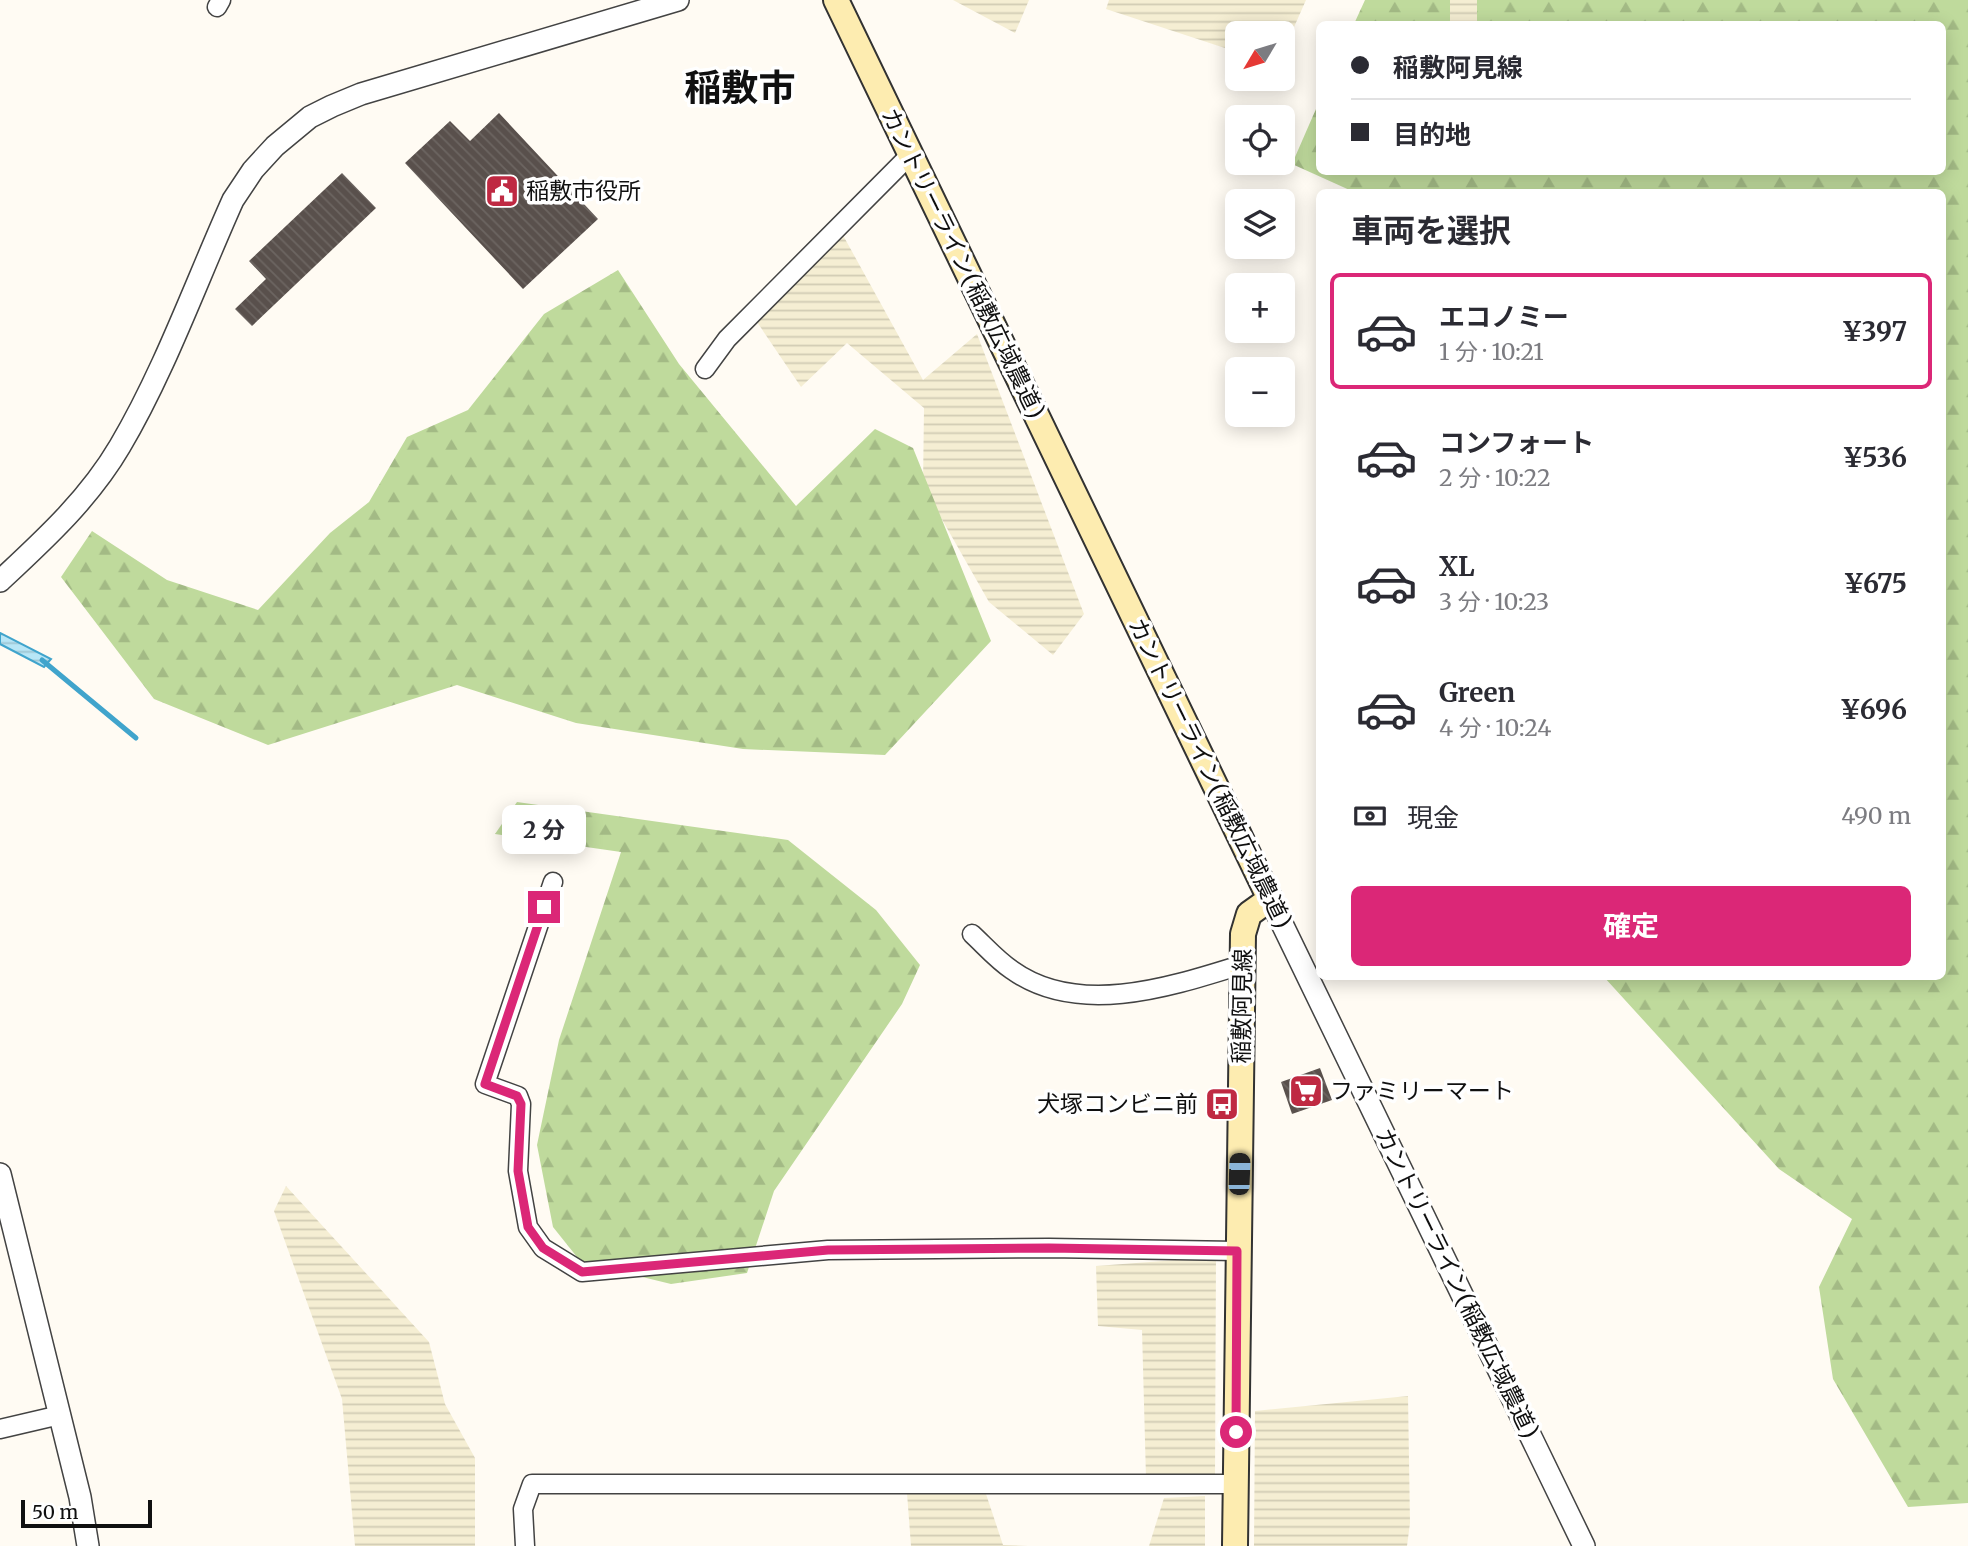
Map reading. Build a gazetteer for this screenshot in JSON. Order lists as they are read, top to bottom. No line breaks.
{"streets":{"main road":["カントリーライン(稲敷広域農道)","稲敷阿見線"]},"crossings":[["カントリーライン(稲敷広域農道)","稲敷阿見線"]],"districts":["稲敷市"],"places":{"public building":["稲敷市役所"],"supermarket":["ファミリーマート"],"bus stop":["犬塚コンビニ前"]},"scale_bar":"50 m","north":"bottom left","page":{"map_buttons":["+","−"],"banner":["稲敷阿見線","目的地"],"heading":"車両を選択","list":[{"name":"エコノミー","note":"1 分 · 10:21","value":"¥397"},{"name":"コンフォート","note":"2 分 · 10:22","value":"¥536"},{"name":"XL","note":"3 分 · 10:23","value":"¥675"},{"name":"Green","note":"4 分 · 10:24","value":"¥696"}],"pay":["現金","490 m"],"bubble":"2 分","buttons":"確定","scale":"50 m"}}
